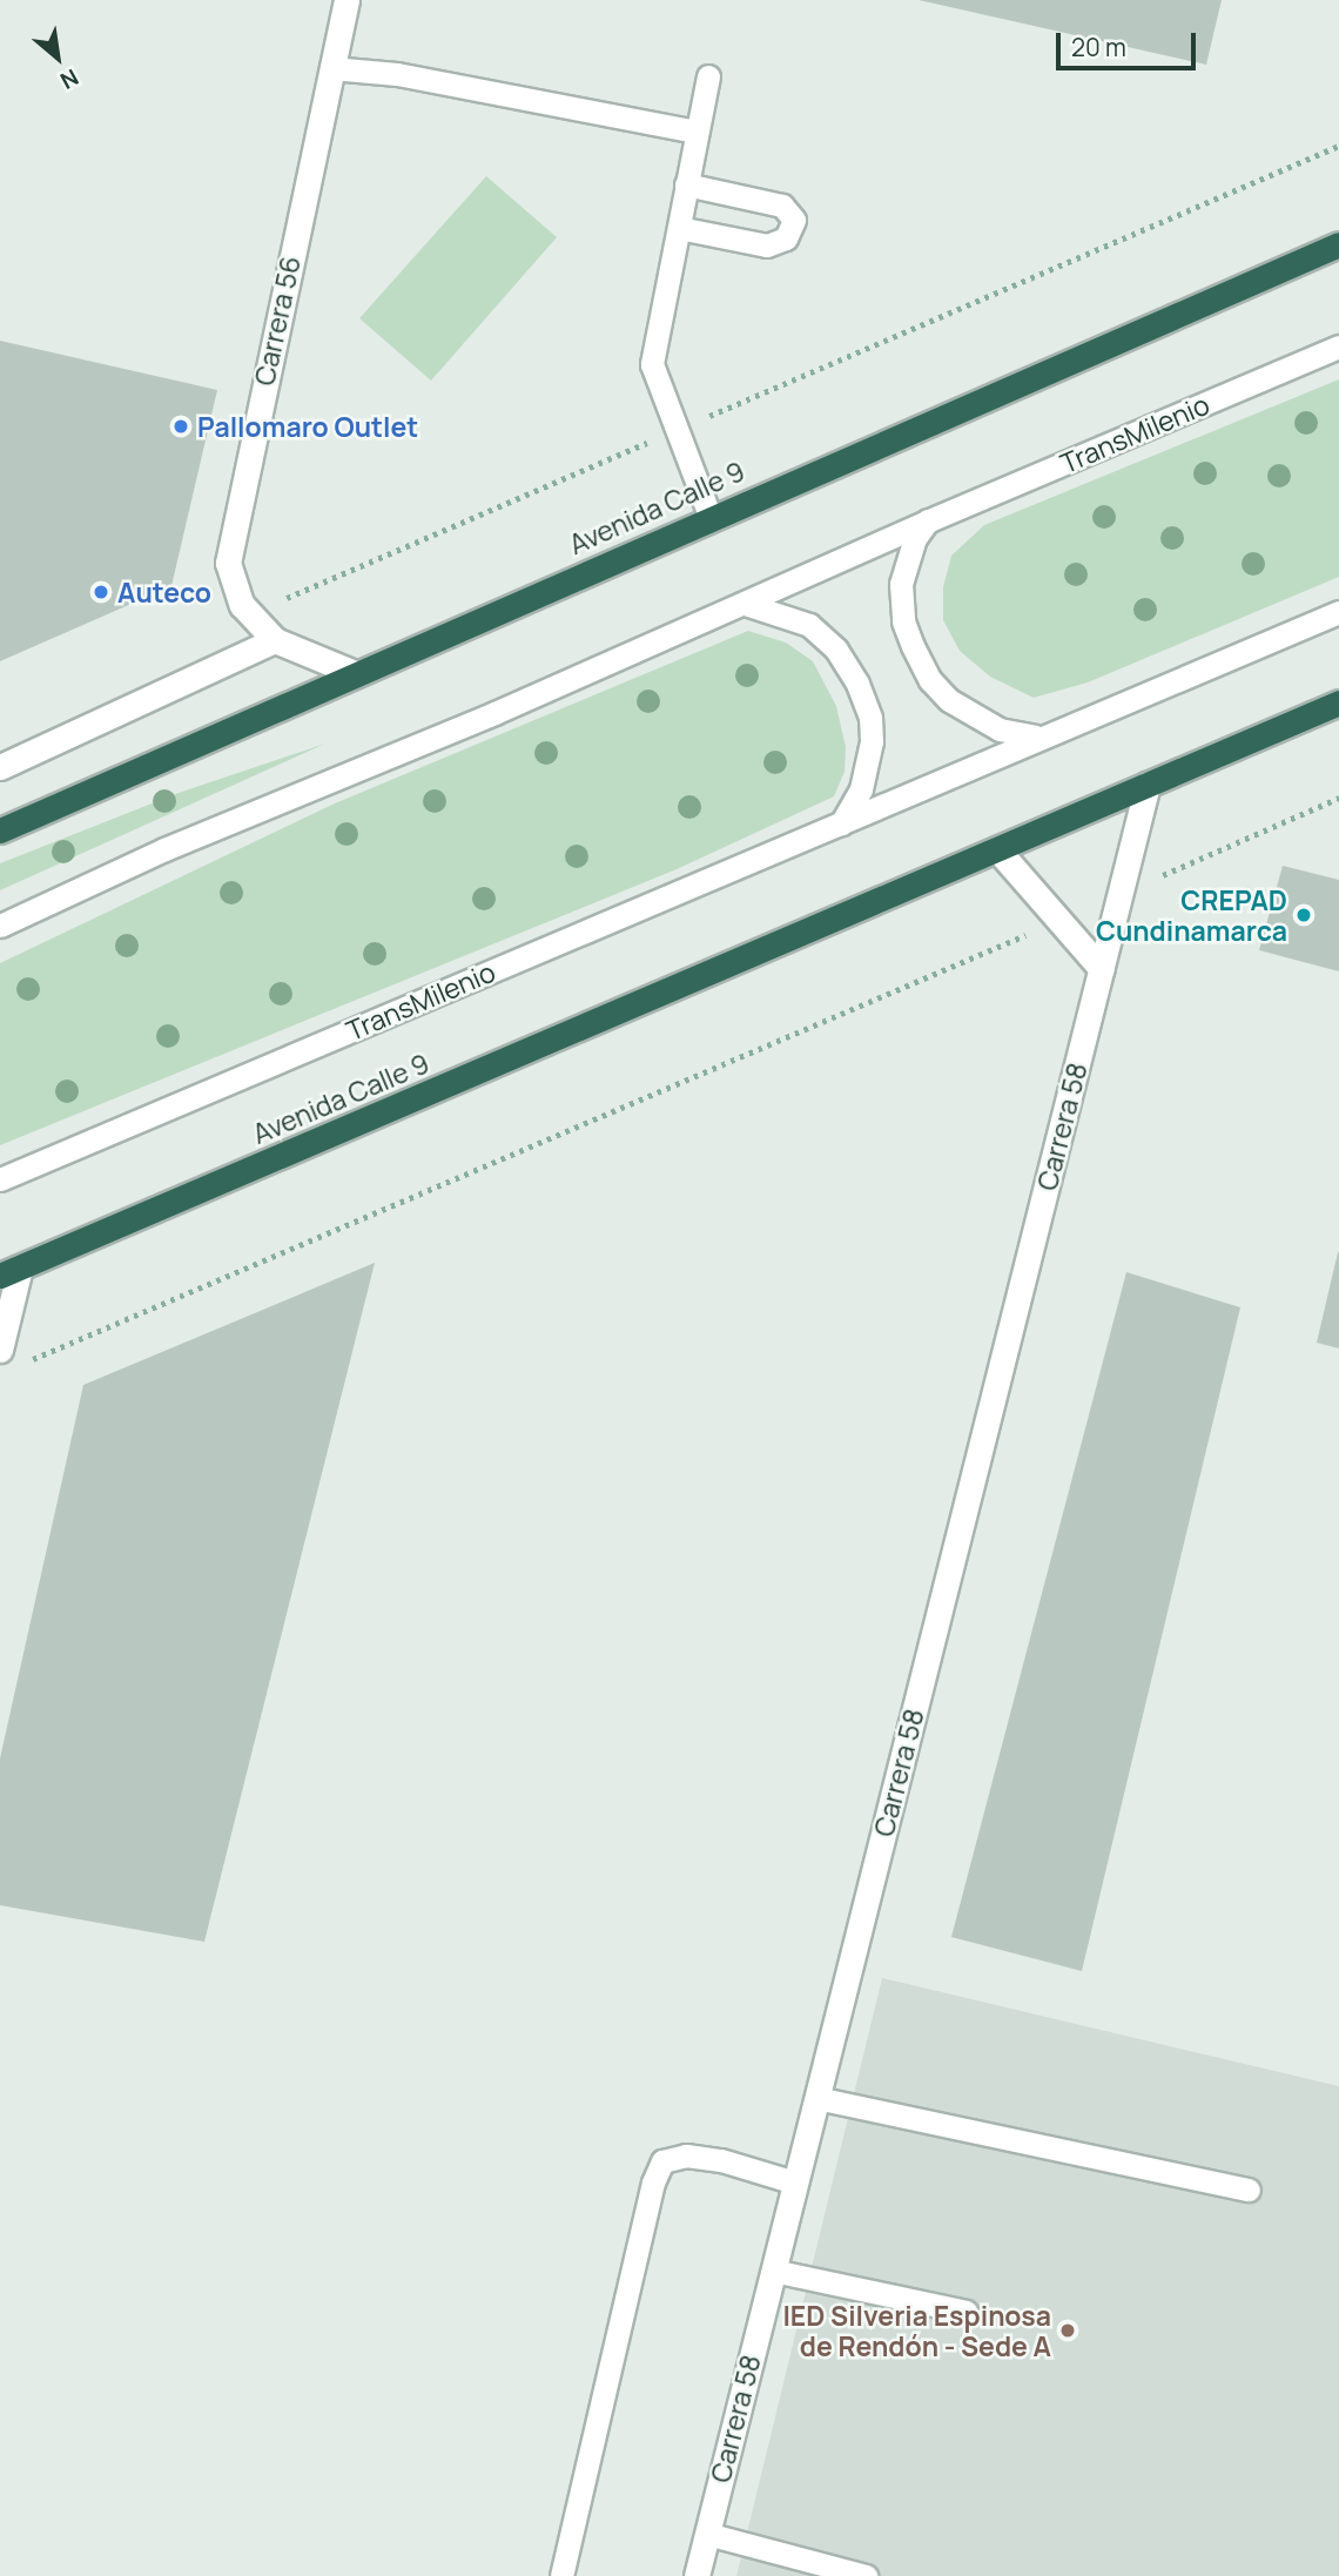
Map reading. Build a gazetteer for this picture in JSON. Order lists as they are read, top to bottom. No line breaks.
{"streets":{"highway":["Avenida Calle 9"],"street":["Carrera 56","Carrera 58"],"lane":["TransMilenio"]},"crossings":[["Carrera 56","Avenida Calle 9"],["Avenida Calle 9","Carrera 58"]],"places":["Pallomaro Outlet","Auteco","CREPAD Cundinamarca","IED Silveria Espinosa de Rendón - Sede A"],"scale_bar":"20 m","north":"bottom right"}
